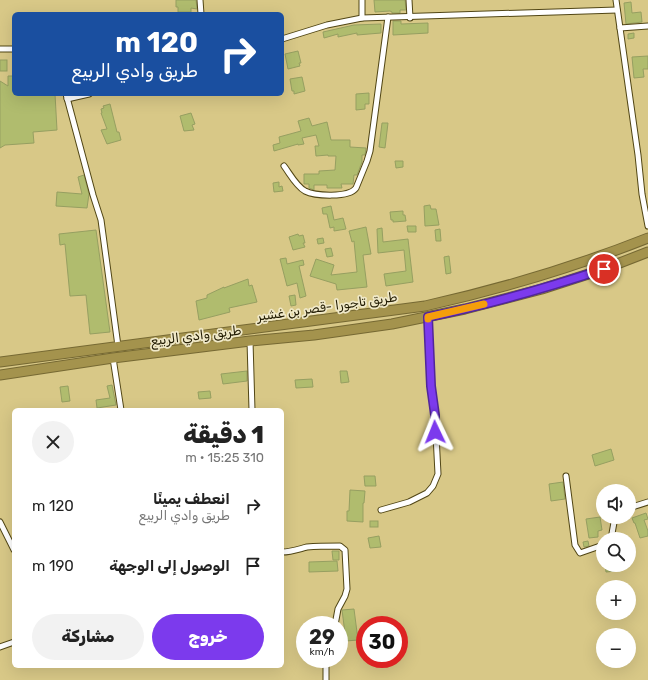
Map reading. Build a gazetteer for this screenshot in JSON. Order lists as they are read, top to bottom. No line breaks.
{"streets":{"highway":["طريق تاجورا -قصر بن غشير","طريق وادي الربيع"]},"page":{"turn":["120 m","طريق وادي الربيع"],"heading":["1 دقيقة","310 m · 15:25"],"list":[{"name":"انعطف يمينًا","note":"طريق وادي الربيع","value":"120 m"},{"name":"الوصول إلى الوجهة","value":"190 m"}],"map_buttons":["+","−"],"buttons":["خروج","مشاركة"],"speed":"29 km/h","limit":"30"}}
